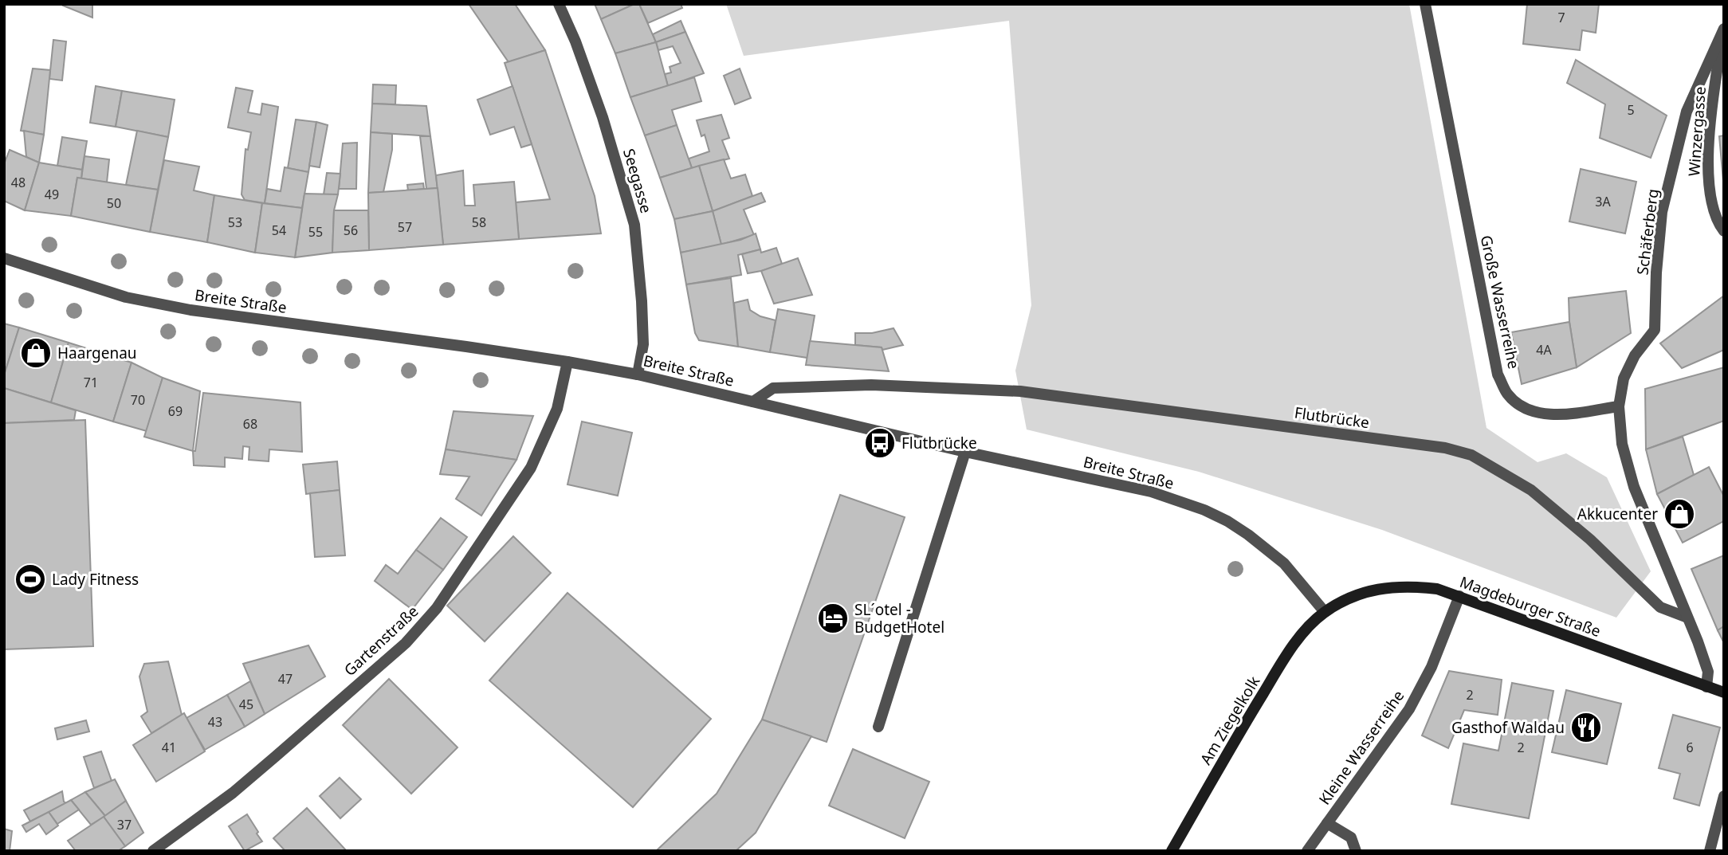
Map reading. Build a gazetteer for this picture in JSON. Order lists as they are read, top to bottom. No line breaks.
{"streets":{"main road":["Magdeburger Straße","Am Ziegelkolk"],"street":["Winzergasse","Seegasse","Schäferberg","Breite Straße","Große Wasserreihe","Flutbrücke","Gartenstraße","Kleine Wasserreihe"]},"crossings":[["Winzergasse","Schäferberg"],["Seegasse","Breite Straße"],["Schäferberg","Große Wasserreihe"],["Breite Straße","Flutbrücke"],["Breite Straße","Magdeburger Straße"],["Breite Straße","Gartenstraße"],["Breite Straße","Am Ziegelkolk"],["Magdeburger Straße","Am Ziegelkolk"],["Magdeburger Straße","Kleine Wasserreihe"]],"places":{"shop":["Haargenau","Akkucenter"],"bus stop":["Flutbrücke"],"sports":["Lady Fitness"],"hotel":["SL´otel - BudgetHotel"],"restaurant":["Gasthof Waldau"]},"house_numbers":["7","5","48","49","3A","50","53","58","57","54","56","55","4A","71","70","69","68","47","2","45","43","41","2","6","37"]}
